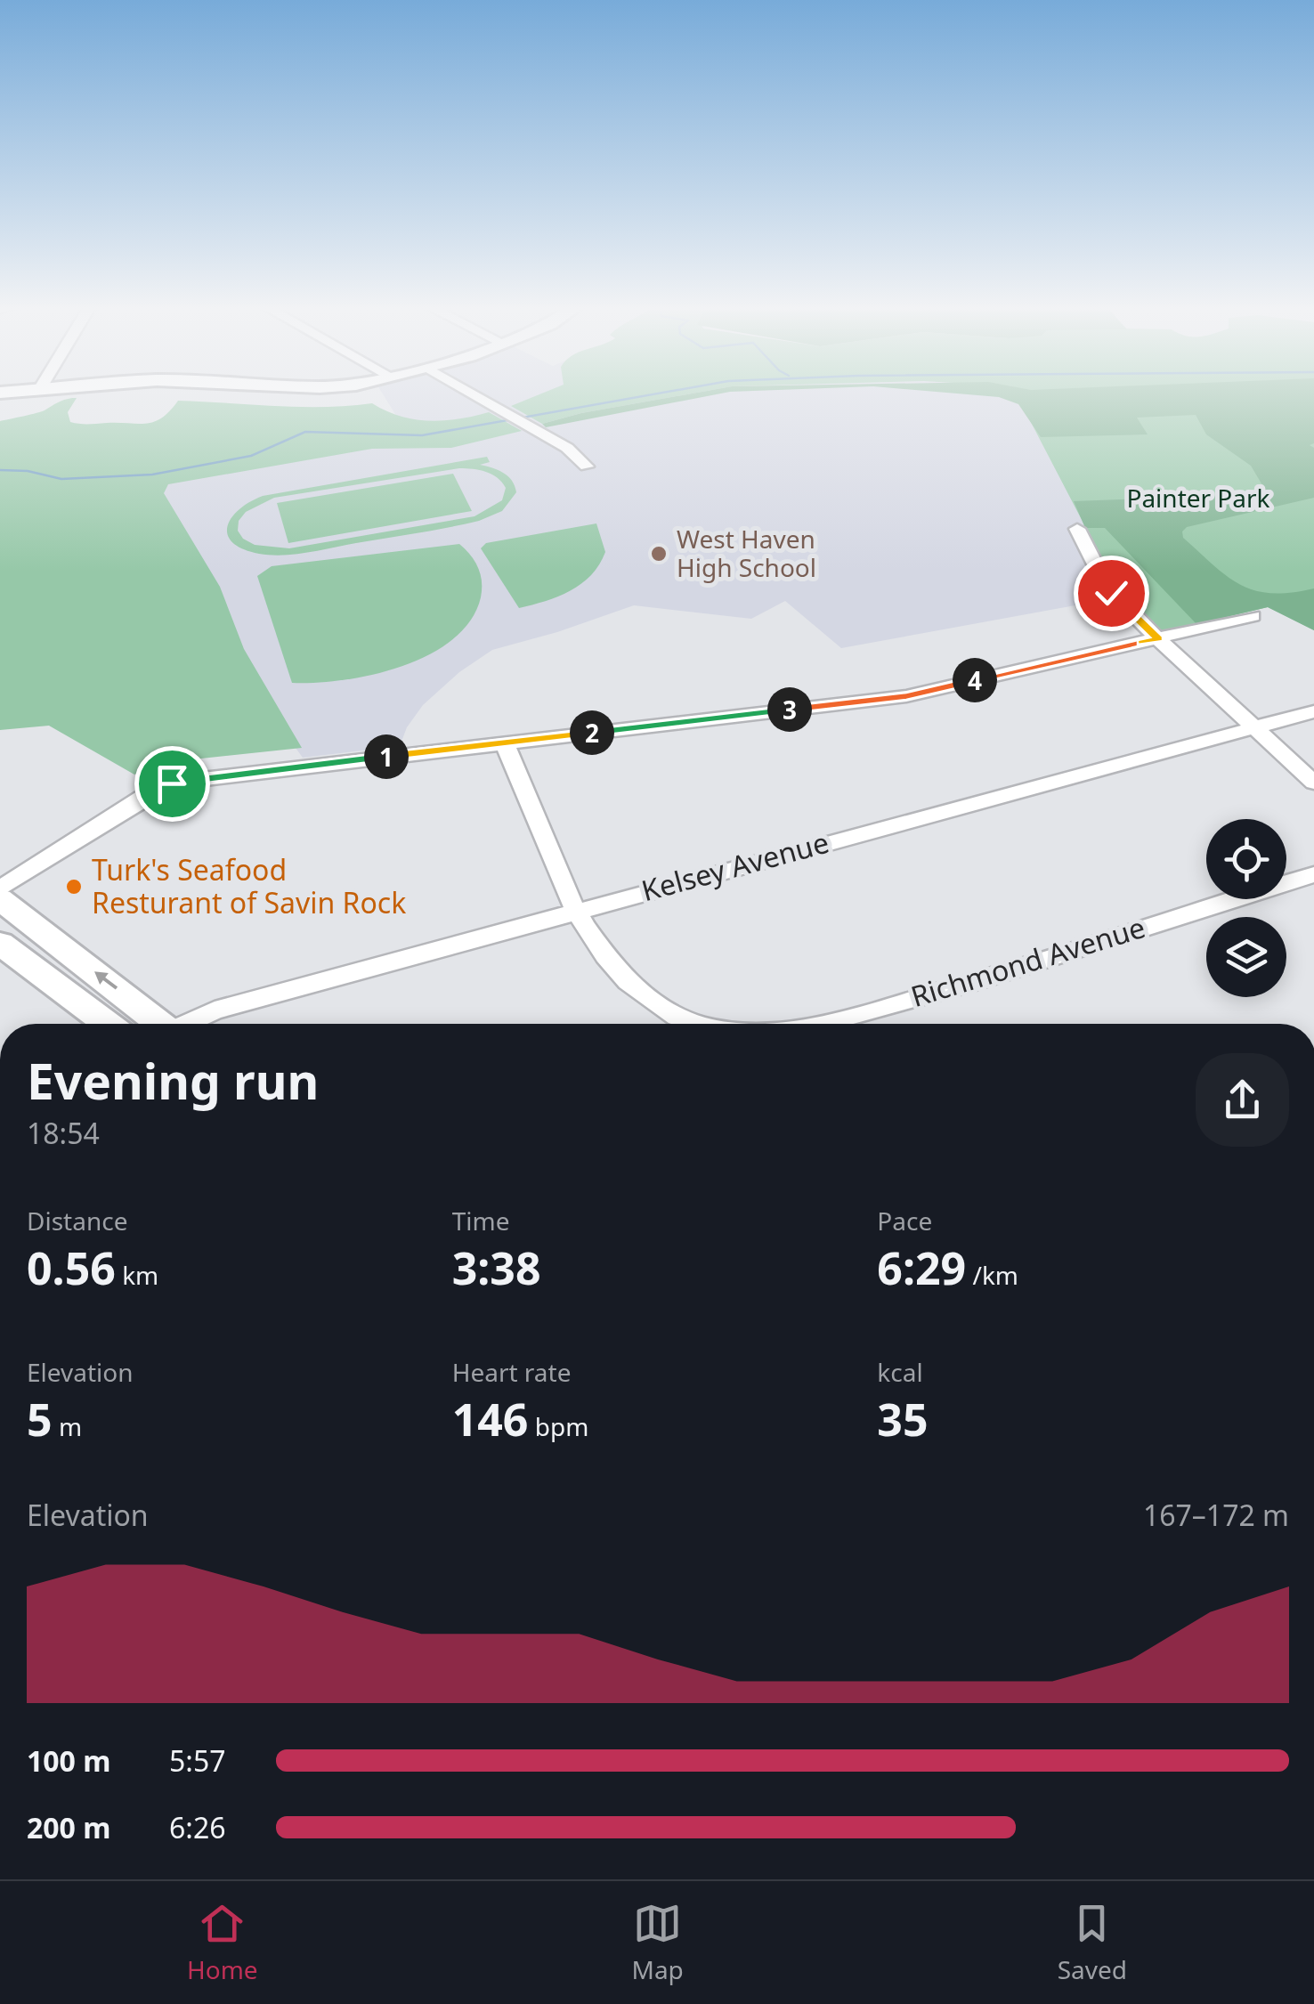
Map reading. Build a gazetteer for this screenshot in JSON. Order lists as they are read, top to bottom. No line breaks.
{"streets":{"street":["Kelsey Avenue","Richmond Avenue"]},"crossings":[["Kelsey Avenue","Richmond Avenue"]],"parks":["Painter Park"],"places":["West Haven High School","Turk's Seafood Resturant of Savin Rock"],"page":{"pins":["4","3","2","1"],"heading":["Evening run","18:54"],"stats":[["Distance","0.56 km"],["Time","3:38"],["Pace","6:29 /km"],["Elevation","5 m"],["Heart rate","146 bpm"],["kcal","35"]],"chart":["Elevation","167–172 m"],"list":[{"name":"100 m","note":"5:57"},{"name":"200 m","note":"6:26"}],"tabs":["Home","Map","Saved"]}}
